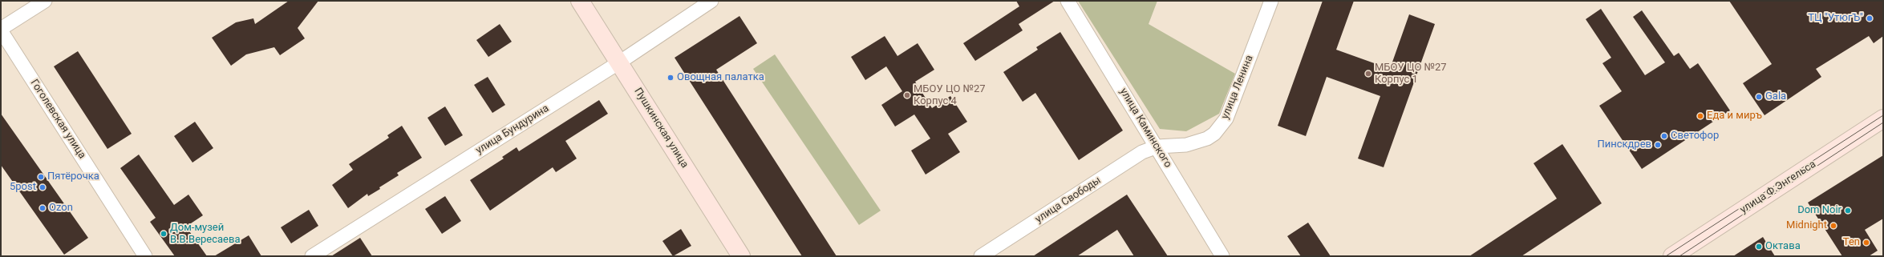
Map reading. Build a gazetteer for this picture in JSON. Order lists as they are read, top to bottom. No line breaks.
{"streets":{"street":["улица Ленина","Гоголевская улица","Пушкинская улица","улица Каминского","улица Бундурина","улица Ф.Энгельса","улица Свободы"]},"crossings":[["улица Ленина","улица Каминского"],["улица Ленина","улица Свободы"],["Пушкинская улица","улица Бундурина"],["улица Каминского","улица Свободы"]],"places":["ТЦ \"УтюгЪ\"","МБОУ ЦО №27 Корпус 1","Овощная палатка","МБОУ ЦО №27 Корпус 4","Gala","Еда и миръ","Светофор","Пинскдрев","Пятёрочка","5post","Ozon","Dom Noir","Midnight","Дом-музей В.В.Вересаева","Ten","Октава"]}
